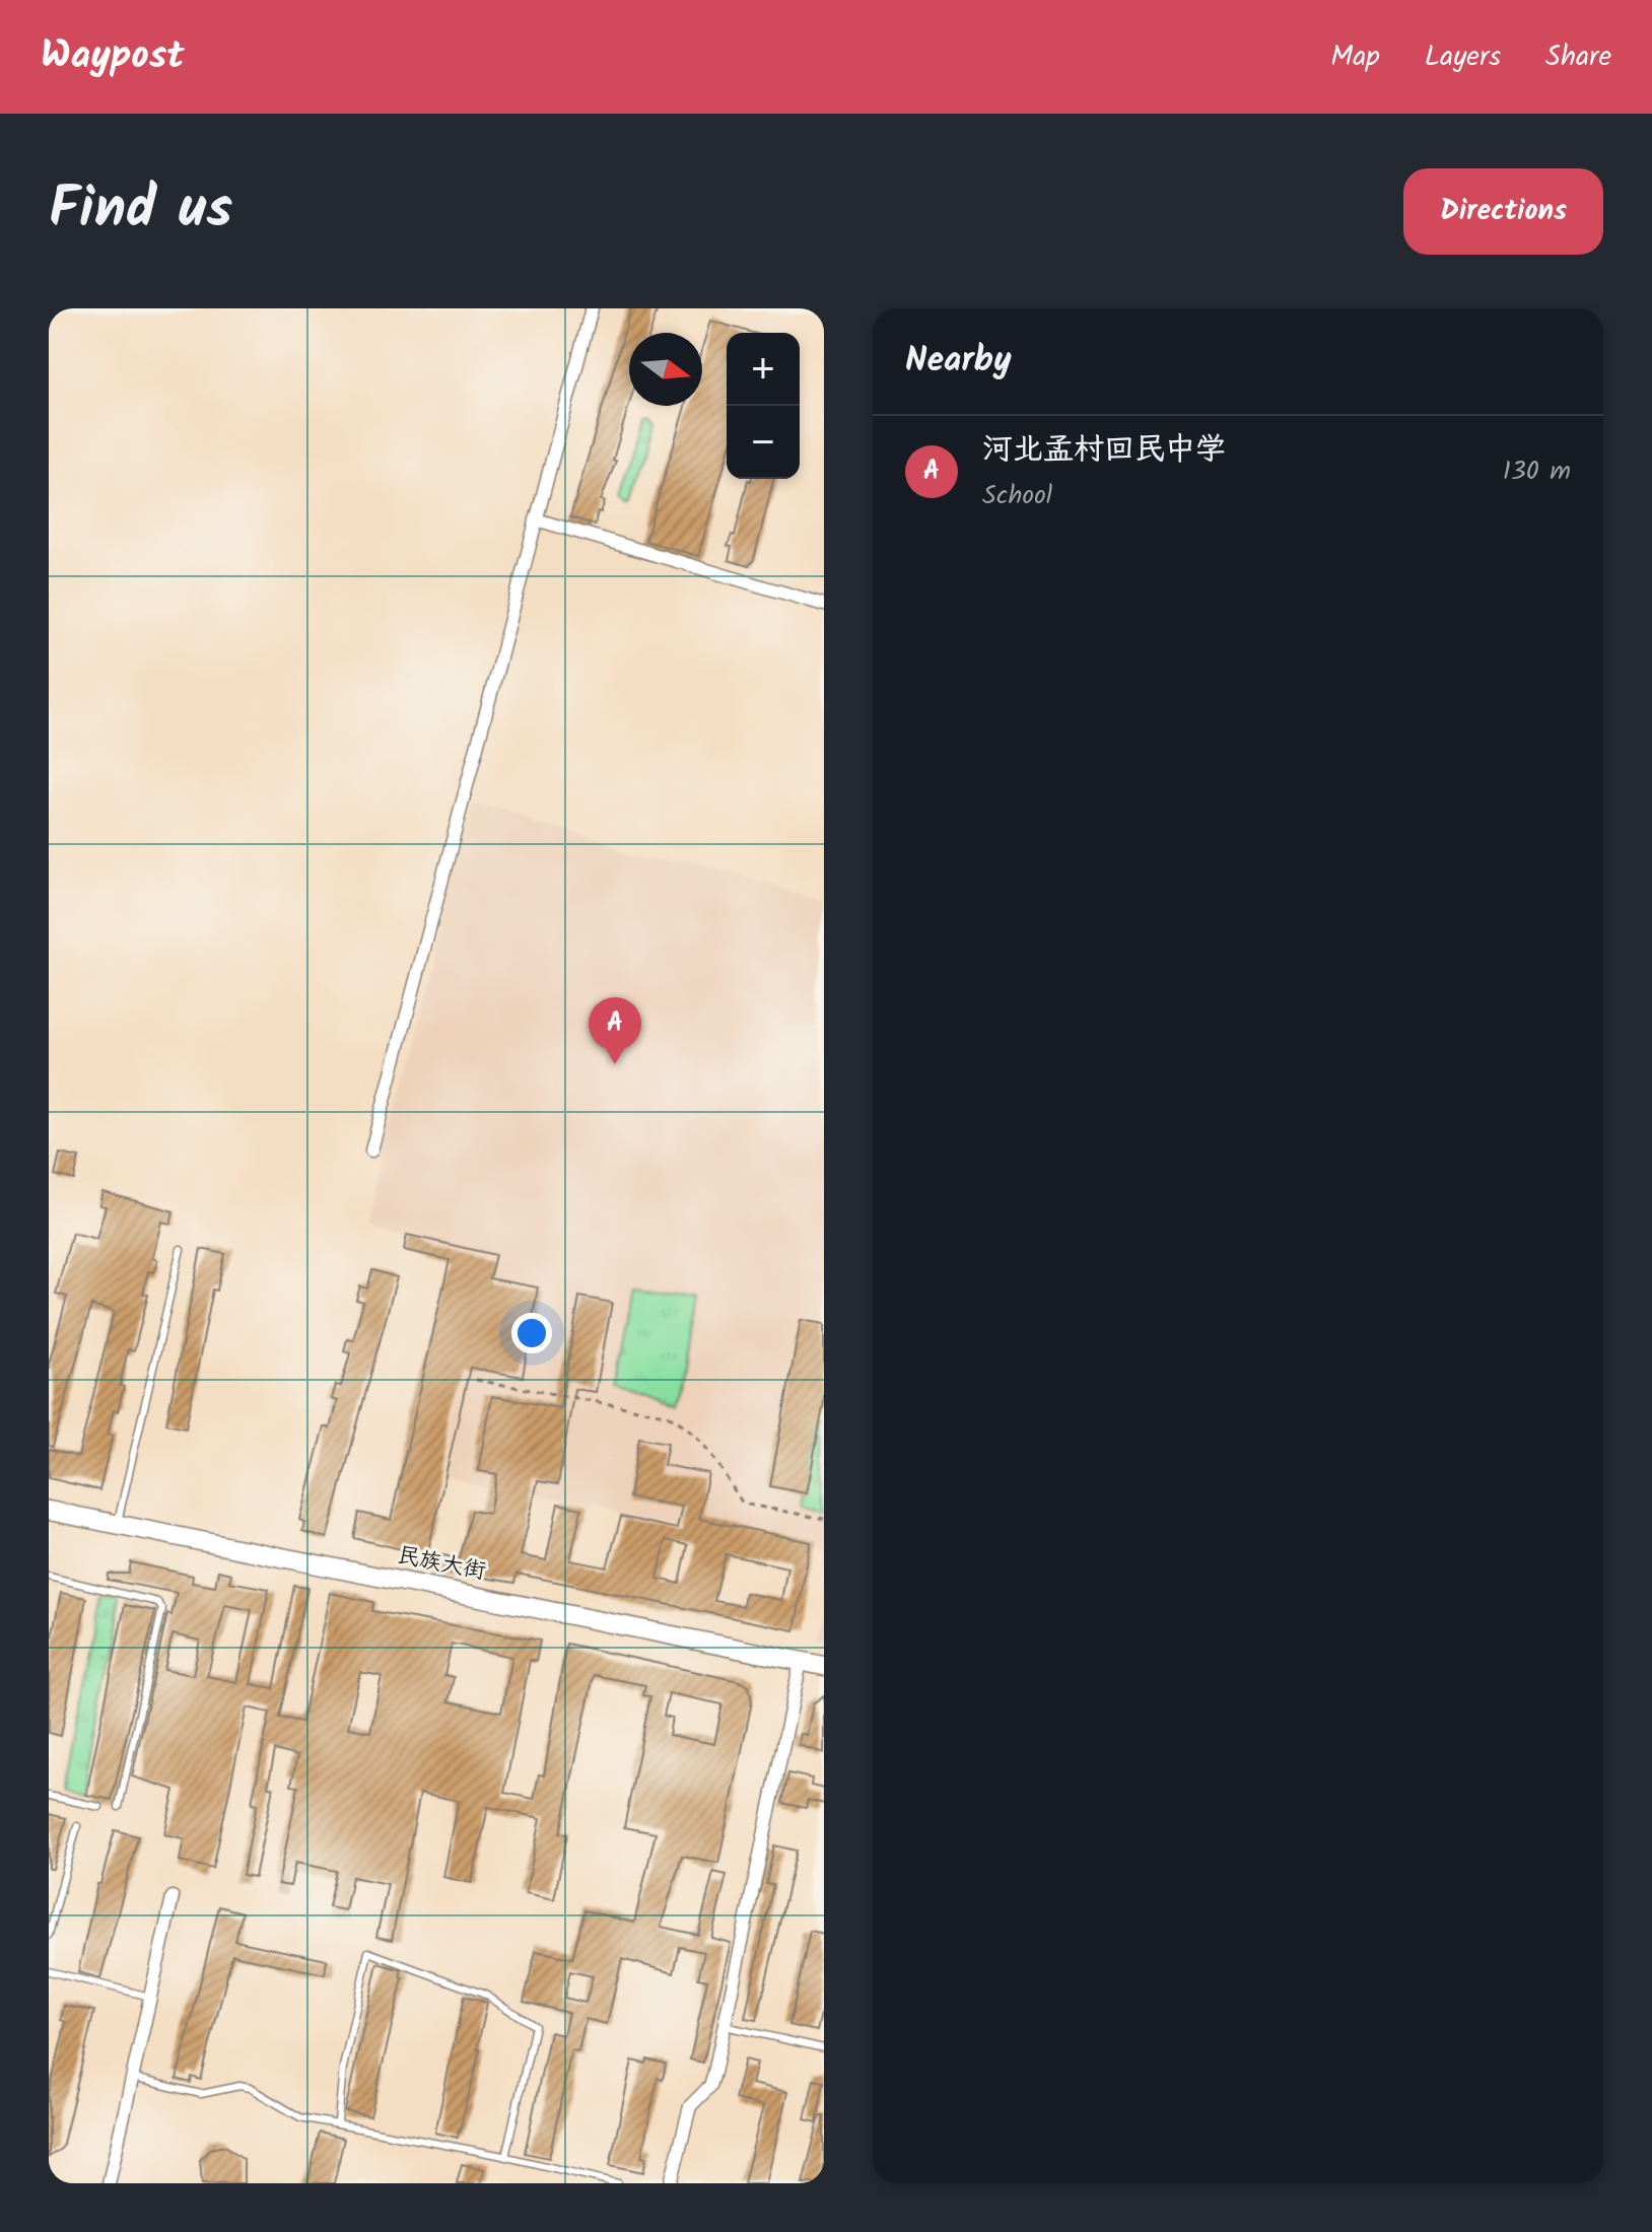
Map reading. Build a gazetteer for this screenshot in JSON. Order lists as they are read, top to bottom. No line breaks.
{"streets":{"main road":["民族大街"]},"north":"right","page":{"header":"Waypost","nav":["Map","Layers","Share"],"title":"Find us","buttons":"Directions","heading":"Nearby","map_buttons":["+","−"],"list":[{"mark":"A","name":"河北孟村回民中学","note":"School","value":"130 m"}],"pins":"A"}}
